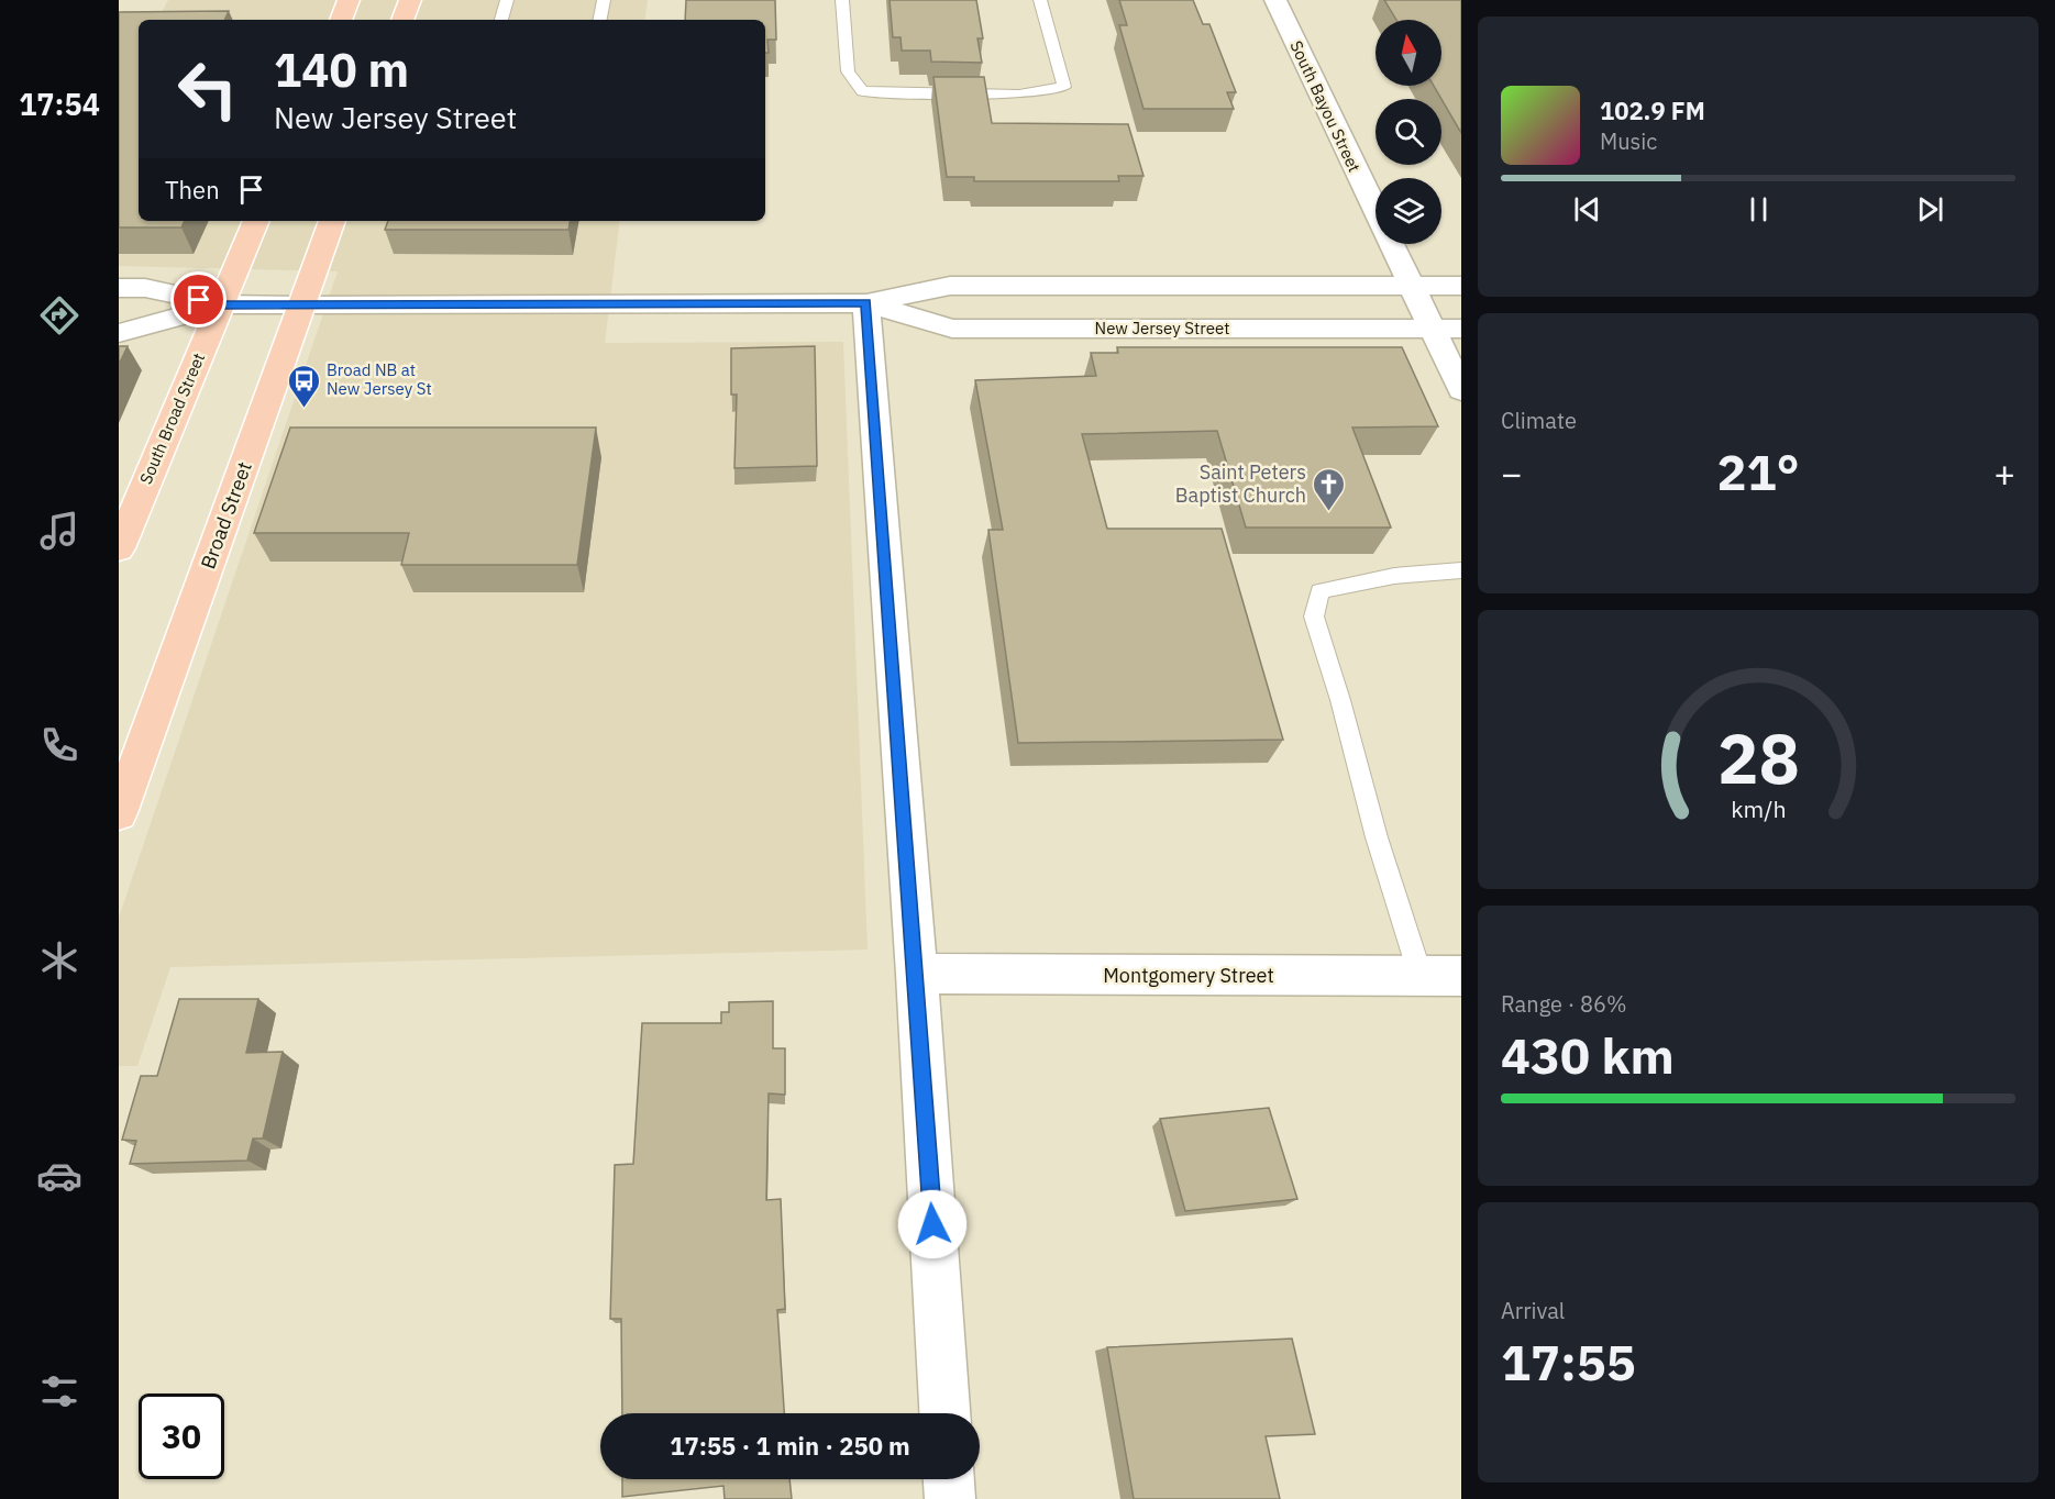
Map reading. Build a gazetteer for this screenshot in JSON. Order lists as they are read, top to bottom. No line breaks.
{"streets":{"main road":["South Broad Street","Broad Street"],"street":["South Bayou Street","New Jersey Street","Montgomery Street"]},"crossings":[["South Bayou Street","New Jersey Street"],["New Jersey Street","South Broad Street"],["New Jersey Street","Broad Street"]],"places":{"bus stop":["Broad NB at New Jersey St"],"church":["Saint Peters Baptist Church"]},"north":"top","page":{"tabs":"17:54","turn":["140 m","New Jersey Street"],"song":["102.9 FM","Music"],"then":"Then","tile":["Climate",["Range · 86%","430 km"],["Arrival","17:55"]],"heat":["−","21°","+"],"limit":"30","trip":"17:55 · 1 min · 250 m","gauge":["28","km/h"]}}
